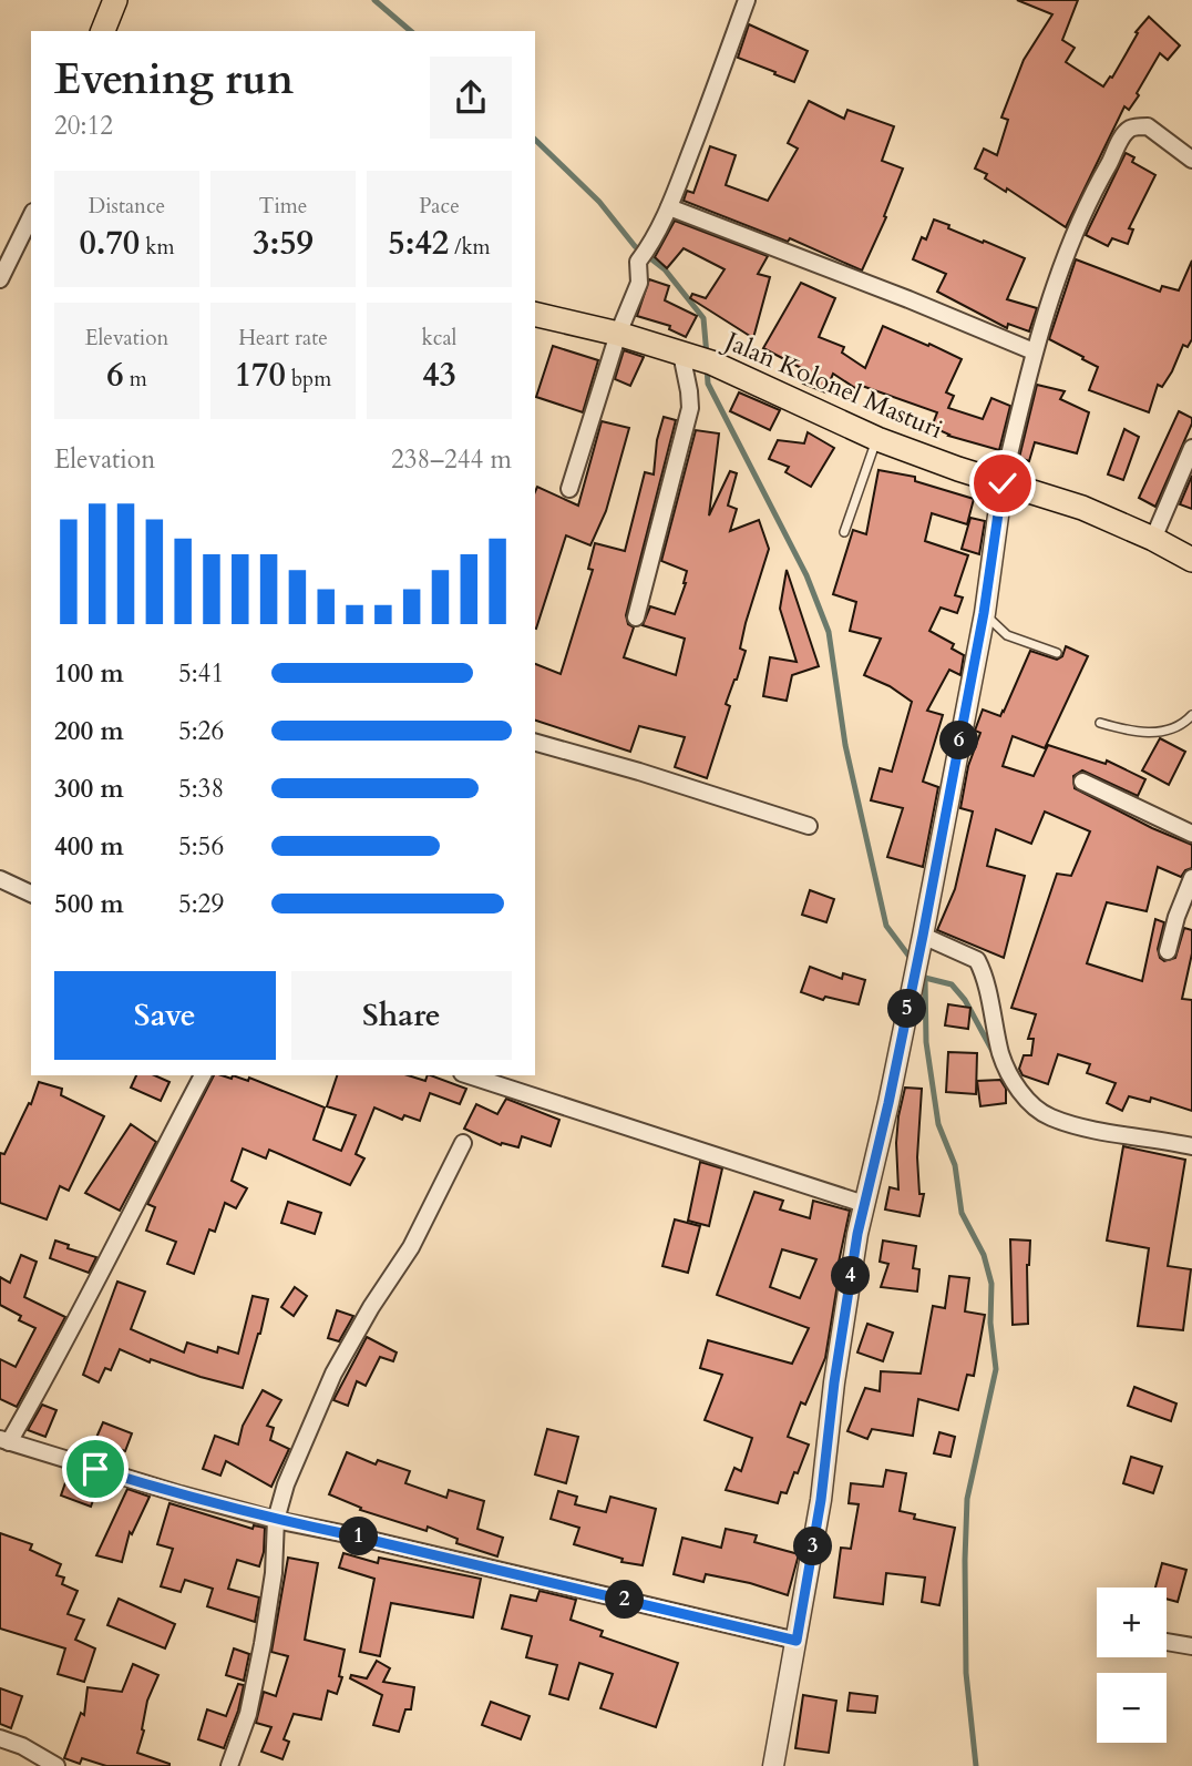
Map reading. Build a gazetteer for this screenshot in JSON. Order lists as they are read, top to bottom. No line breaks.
{"streets":{"main road":["Jalan Kolonel Masturi"]},"page":{"heading":["Evening run","20:12"],"stats":[["Distance","0.70 km"],["Time","3:59"],["Pace","5:42 /km"],["Elevation","6 m"],["Heart rate","170 bpm"],["kcal","43"]],"chart":["Elevation","238–244 m"],"list":[{"name":"100 m","note":"5:41"},{"name":"200 m","note":"5:26"},{"name":"300 m","note":"5:38"},{"name":"400 m","note":"5:56"},{"name":"500 m","note":"5:29"}],"pins":["6","5","4","1","3","2"],"buttons":["Save","Share"],"map_buttons":["+","−"]}}
